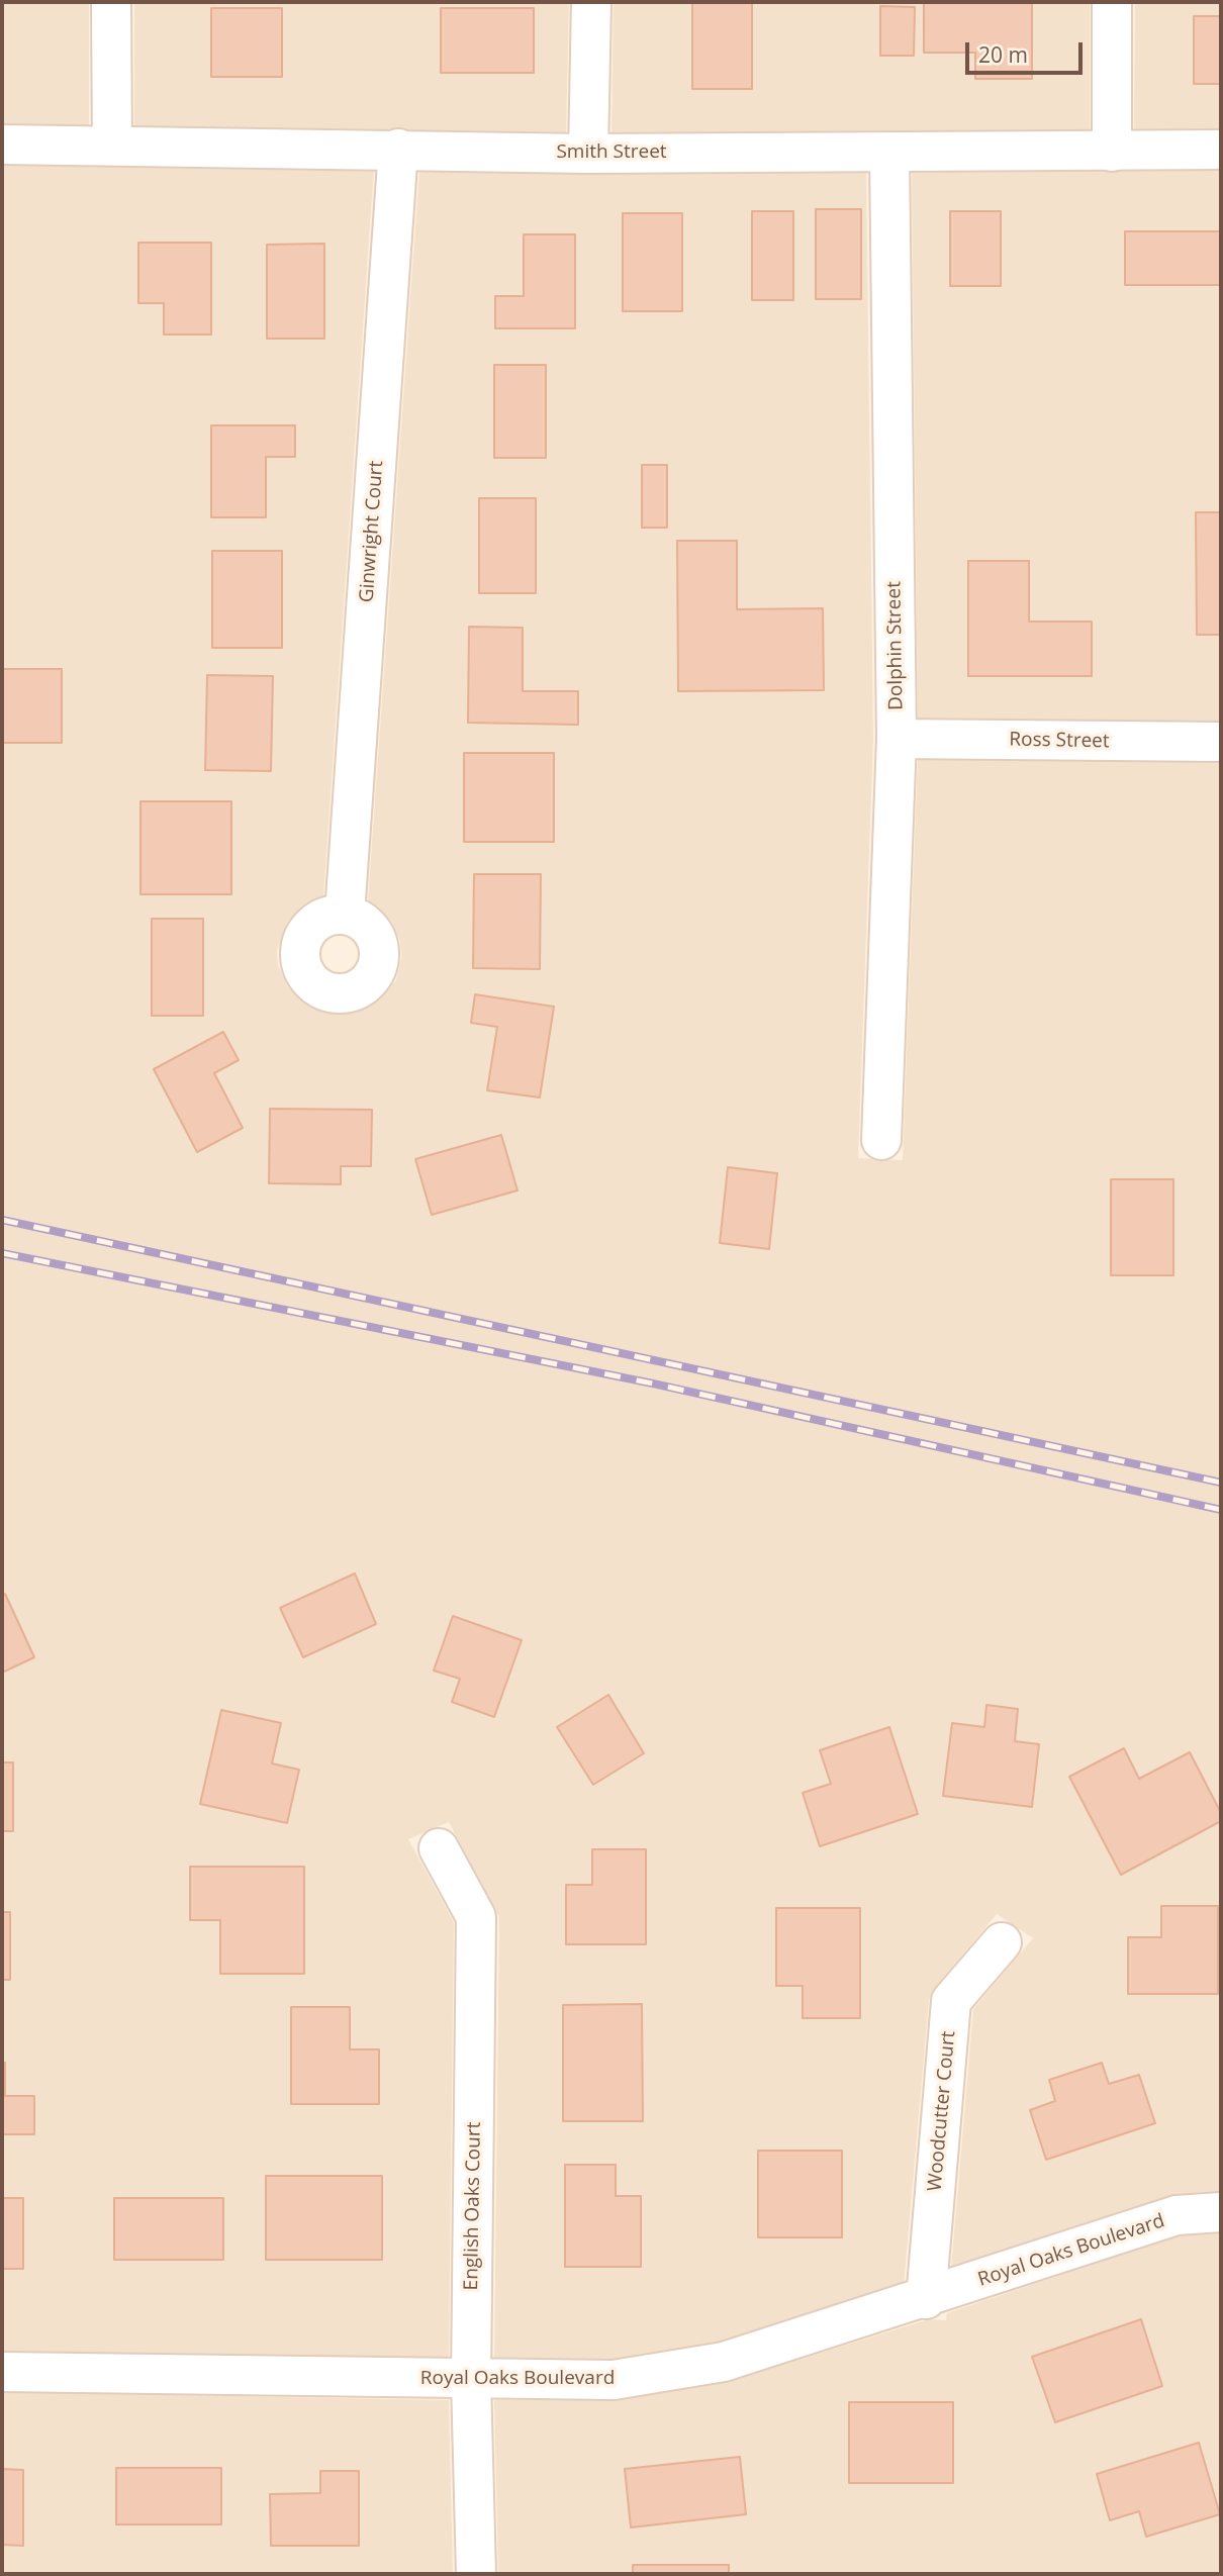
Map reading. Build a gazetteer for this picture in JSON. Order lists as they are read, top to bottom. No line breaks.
{"streets":{"street":["Smith Street","Ginwright Court","Dolphin Street","Ross Street","Woodcutter Court","English Oaks Court","Royal Oaks Boulevard"]},"crossings":[["Smith Street","Ginwright Court"],["Smith Street","Dolphin Street"],["Dolphin Street","Ross Street"],["Woodcutter Court","Royal Oaks Boulevard"],["English Oaks Court","Royal Oaks Boulevard"]],"scale_bar":"20 m"}
